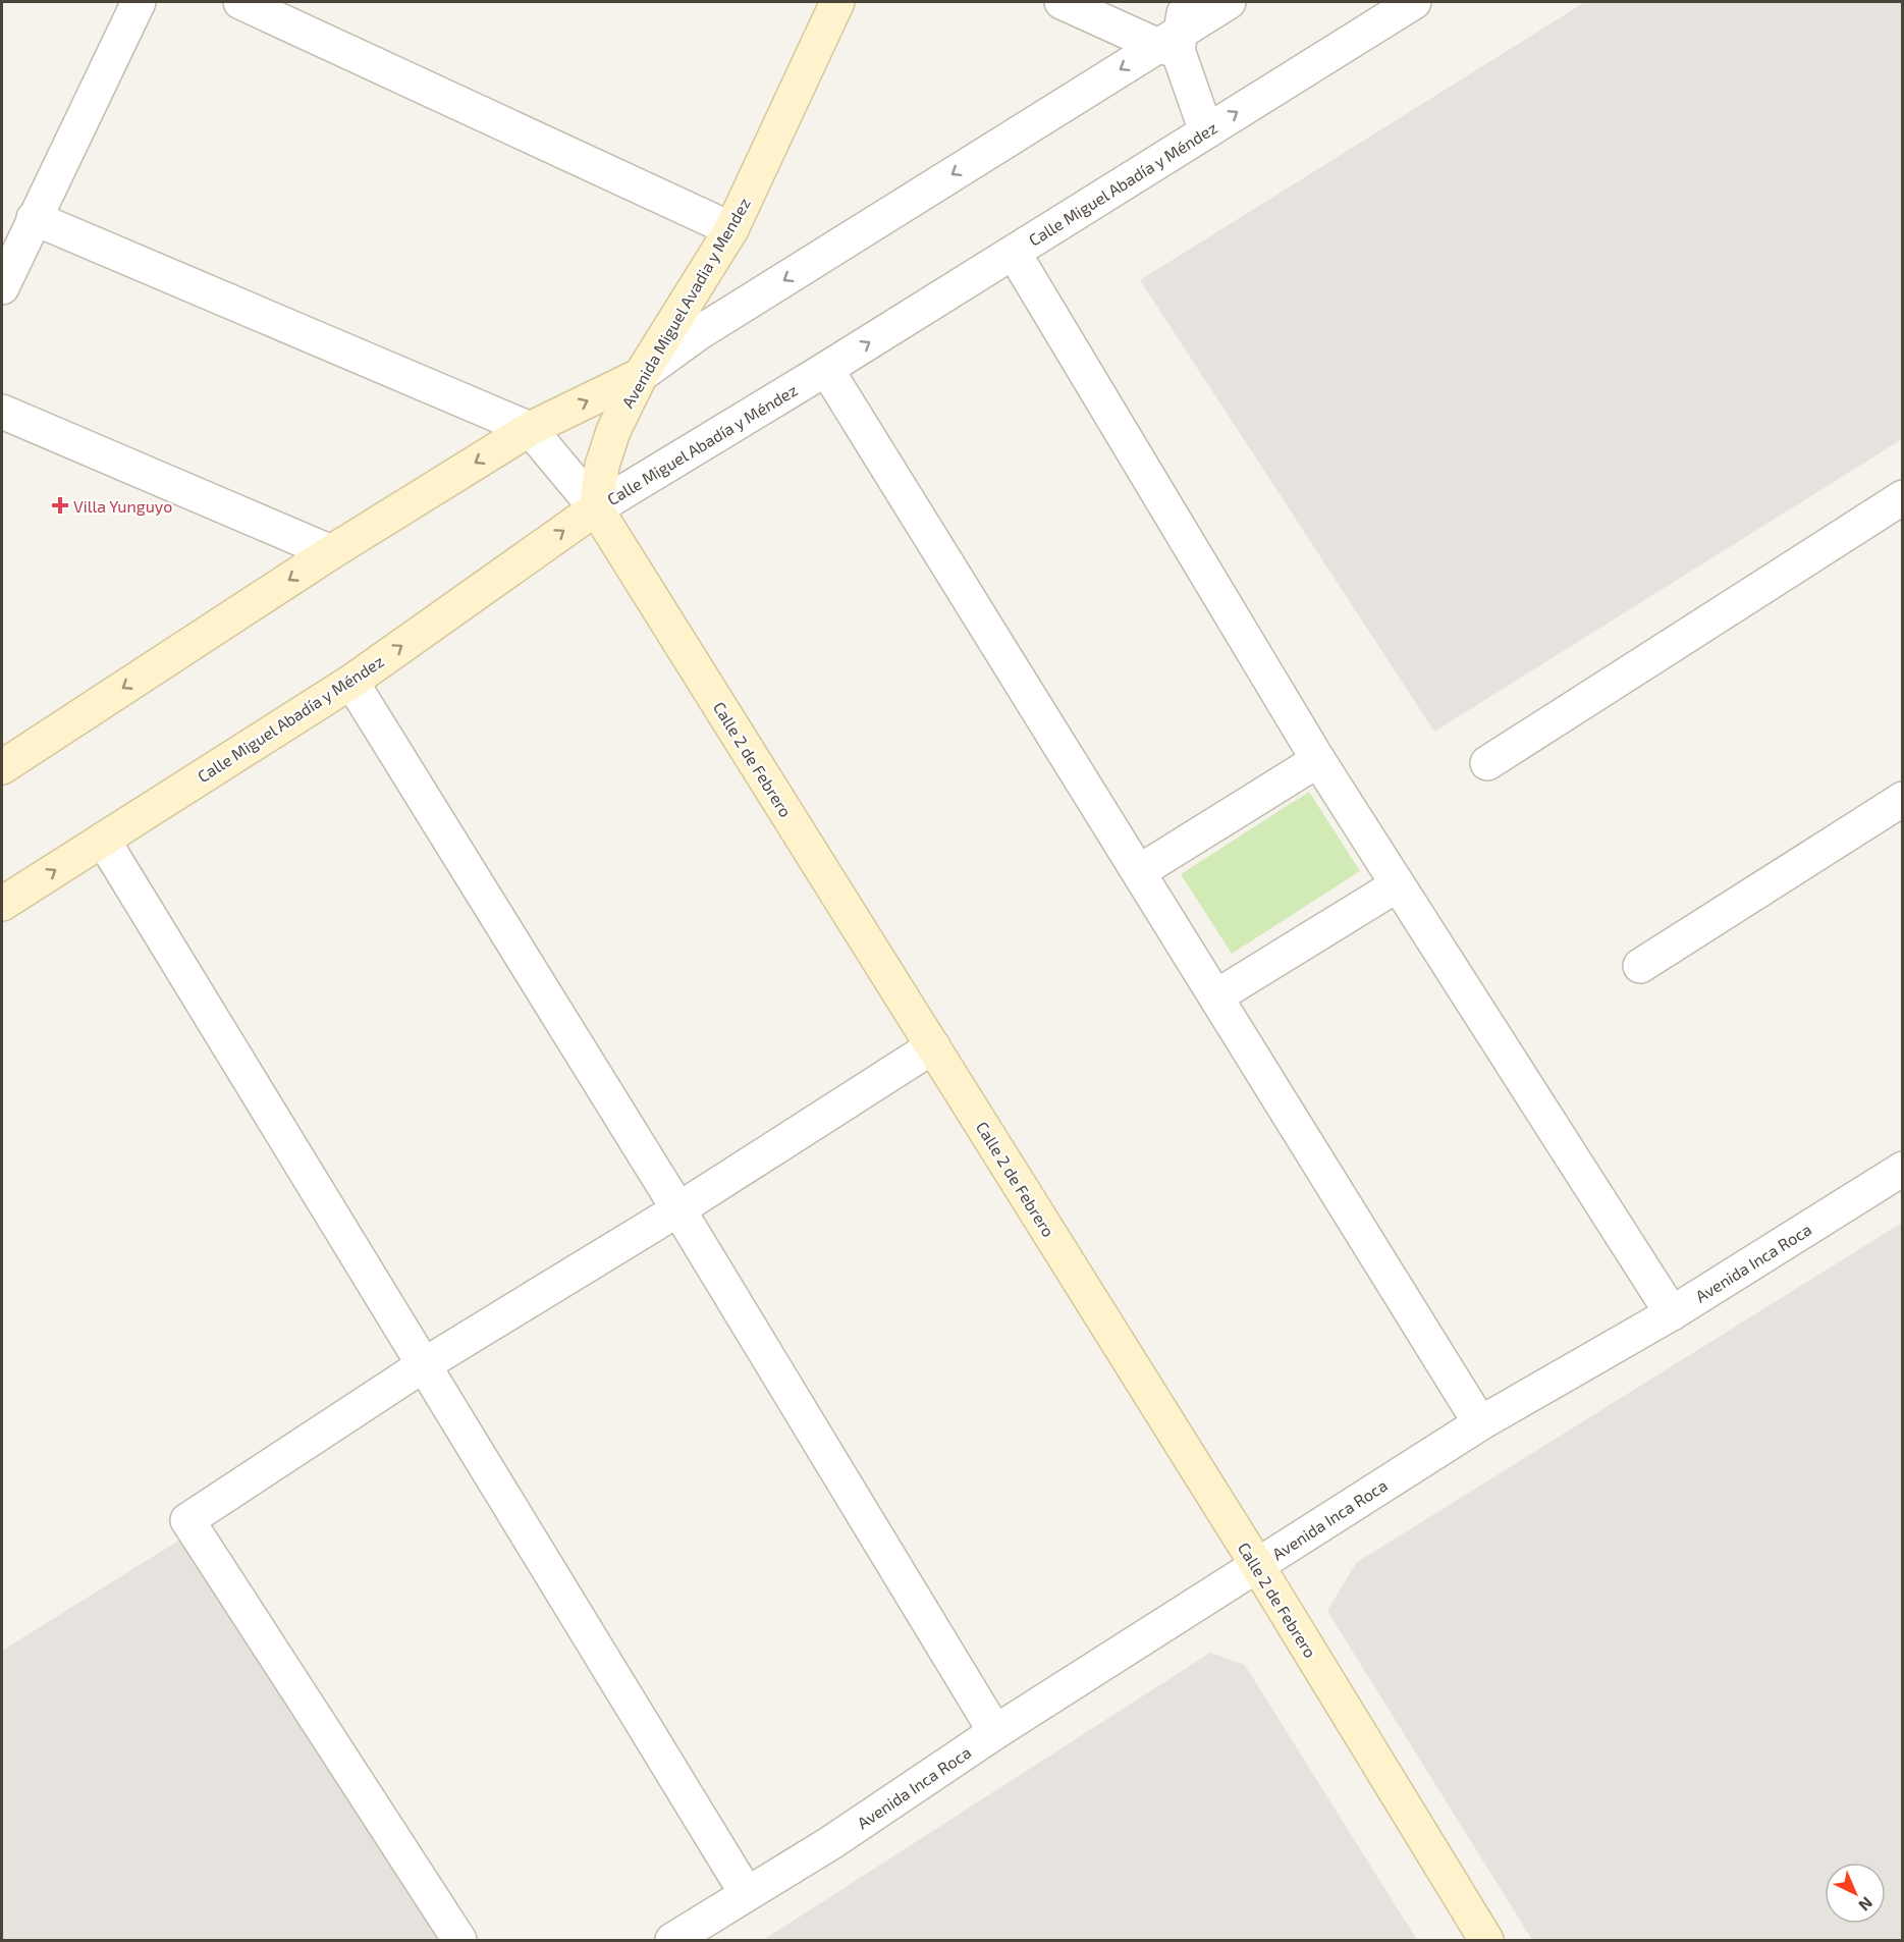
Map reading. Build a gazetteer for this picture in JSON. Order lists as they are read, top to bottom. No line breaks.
{"streets":{"street":["Calle Miguel Abadía y Méndez","Avenida Miguel Avadia y Mendez","Calle 2 de Febrero","Avenida Inca Roca"]},"crossings":[["Calle Miguel Abadía y Méndez","Avenida Miguel Avadia y Mendez"],["Calle Miguel Abadía y Méndez","Calle 2 de Febrero"],["Avenida Miguel Avadia y Mendez","Calle 2 de Febrero"],["Calle 2 de Febrero","Avenida Inca Roca"]],"places":{"health":["Villa Yunguyo"]},"north":"bottom right"}
